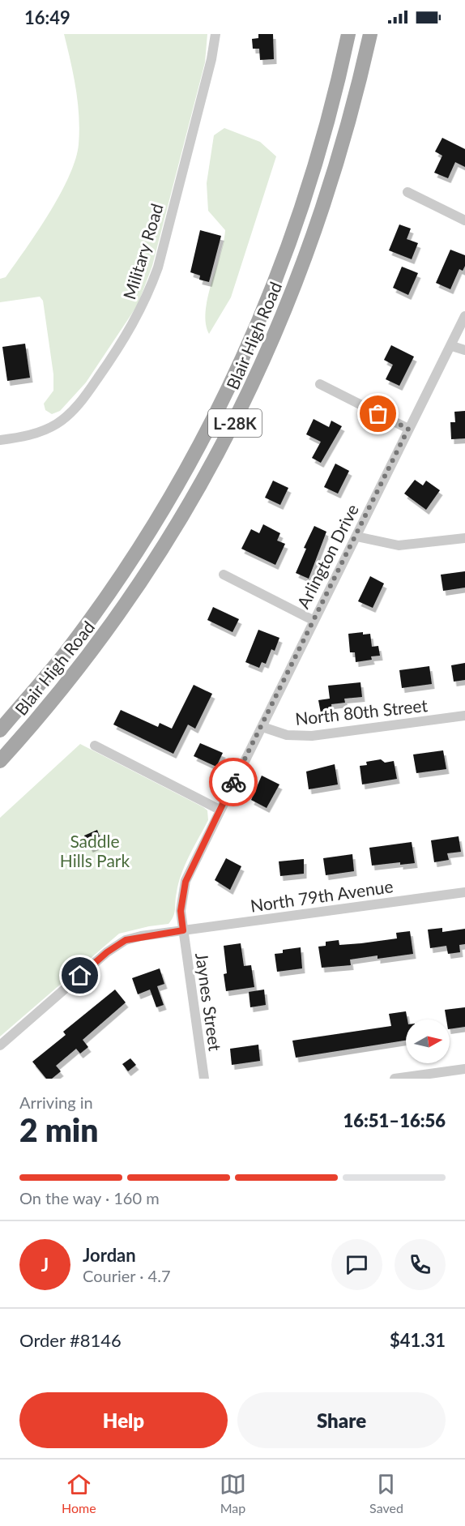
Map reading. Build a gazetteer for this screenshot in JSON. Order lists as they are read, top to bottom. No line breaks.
{"streets":{"main road":["Blair High Road","L-28K"],"street":["Military Road","Arlington Drive","North 80th Street","North 79th Avenue","Jaynes Street"]},"crossings":[["Arlington Drive","North 80th Street"],["Arlington Drive","North 79th Avenue"],["Arlington Drive","Jaynes Street"],["North 79th Avenue","Jaynes Street"]],"parks":["Saddle Hills Park"],"north":"right","page":{"status":"16:49","heading":["2 min","Arriving in","16:51–16:56"],"panel":["Jordan","Courier · 4.7","Order #8146","$41.31"],"bar":"On the way · 160 m","round":"J","buttons":["Help","Share"],"tabs":["Home","Map","Saved"]}}
